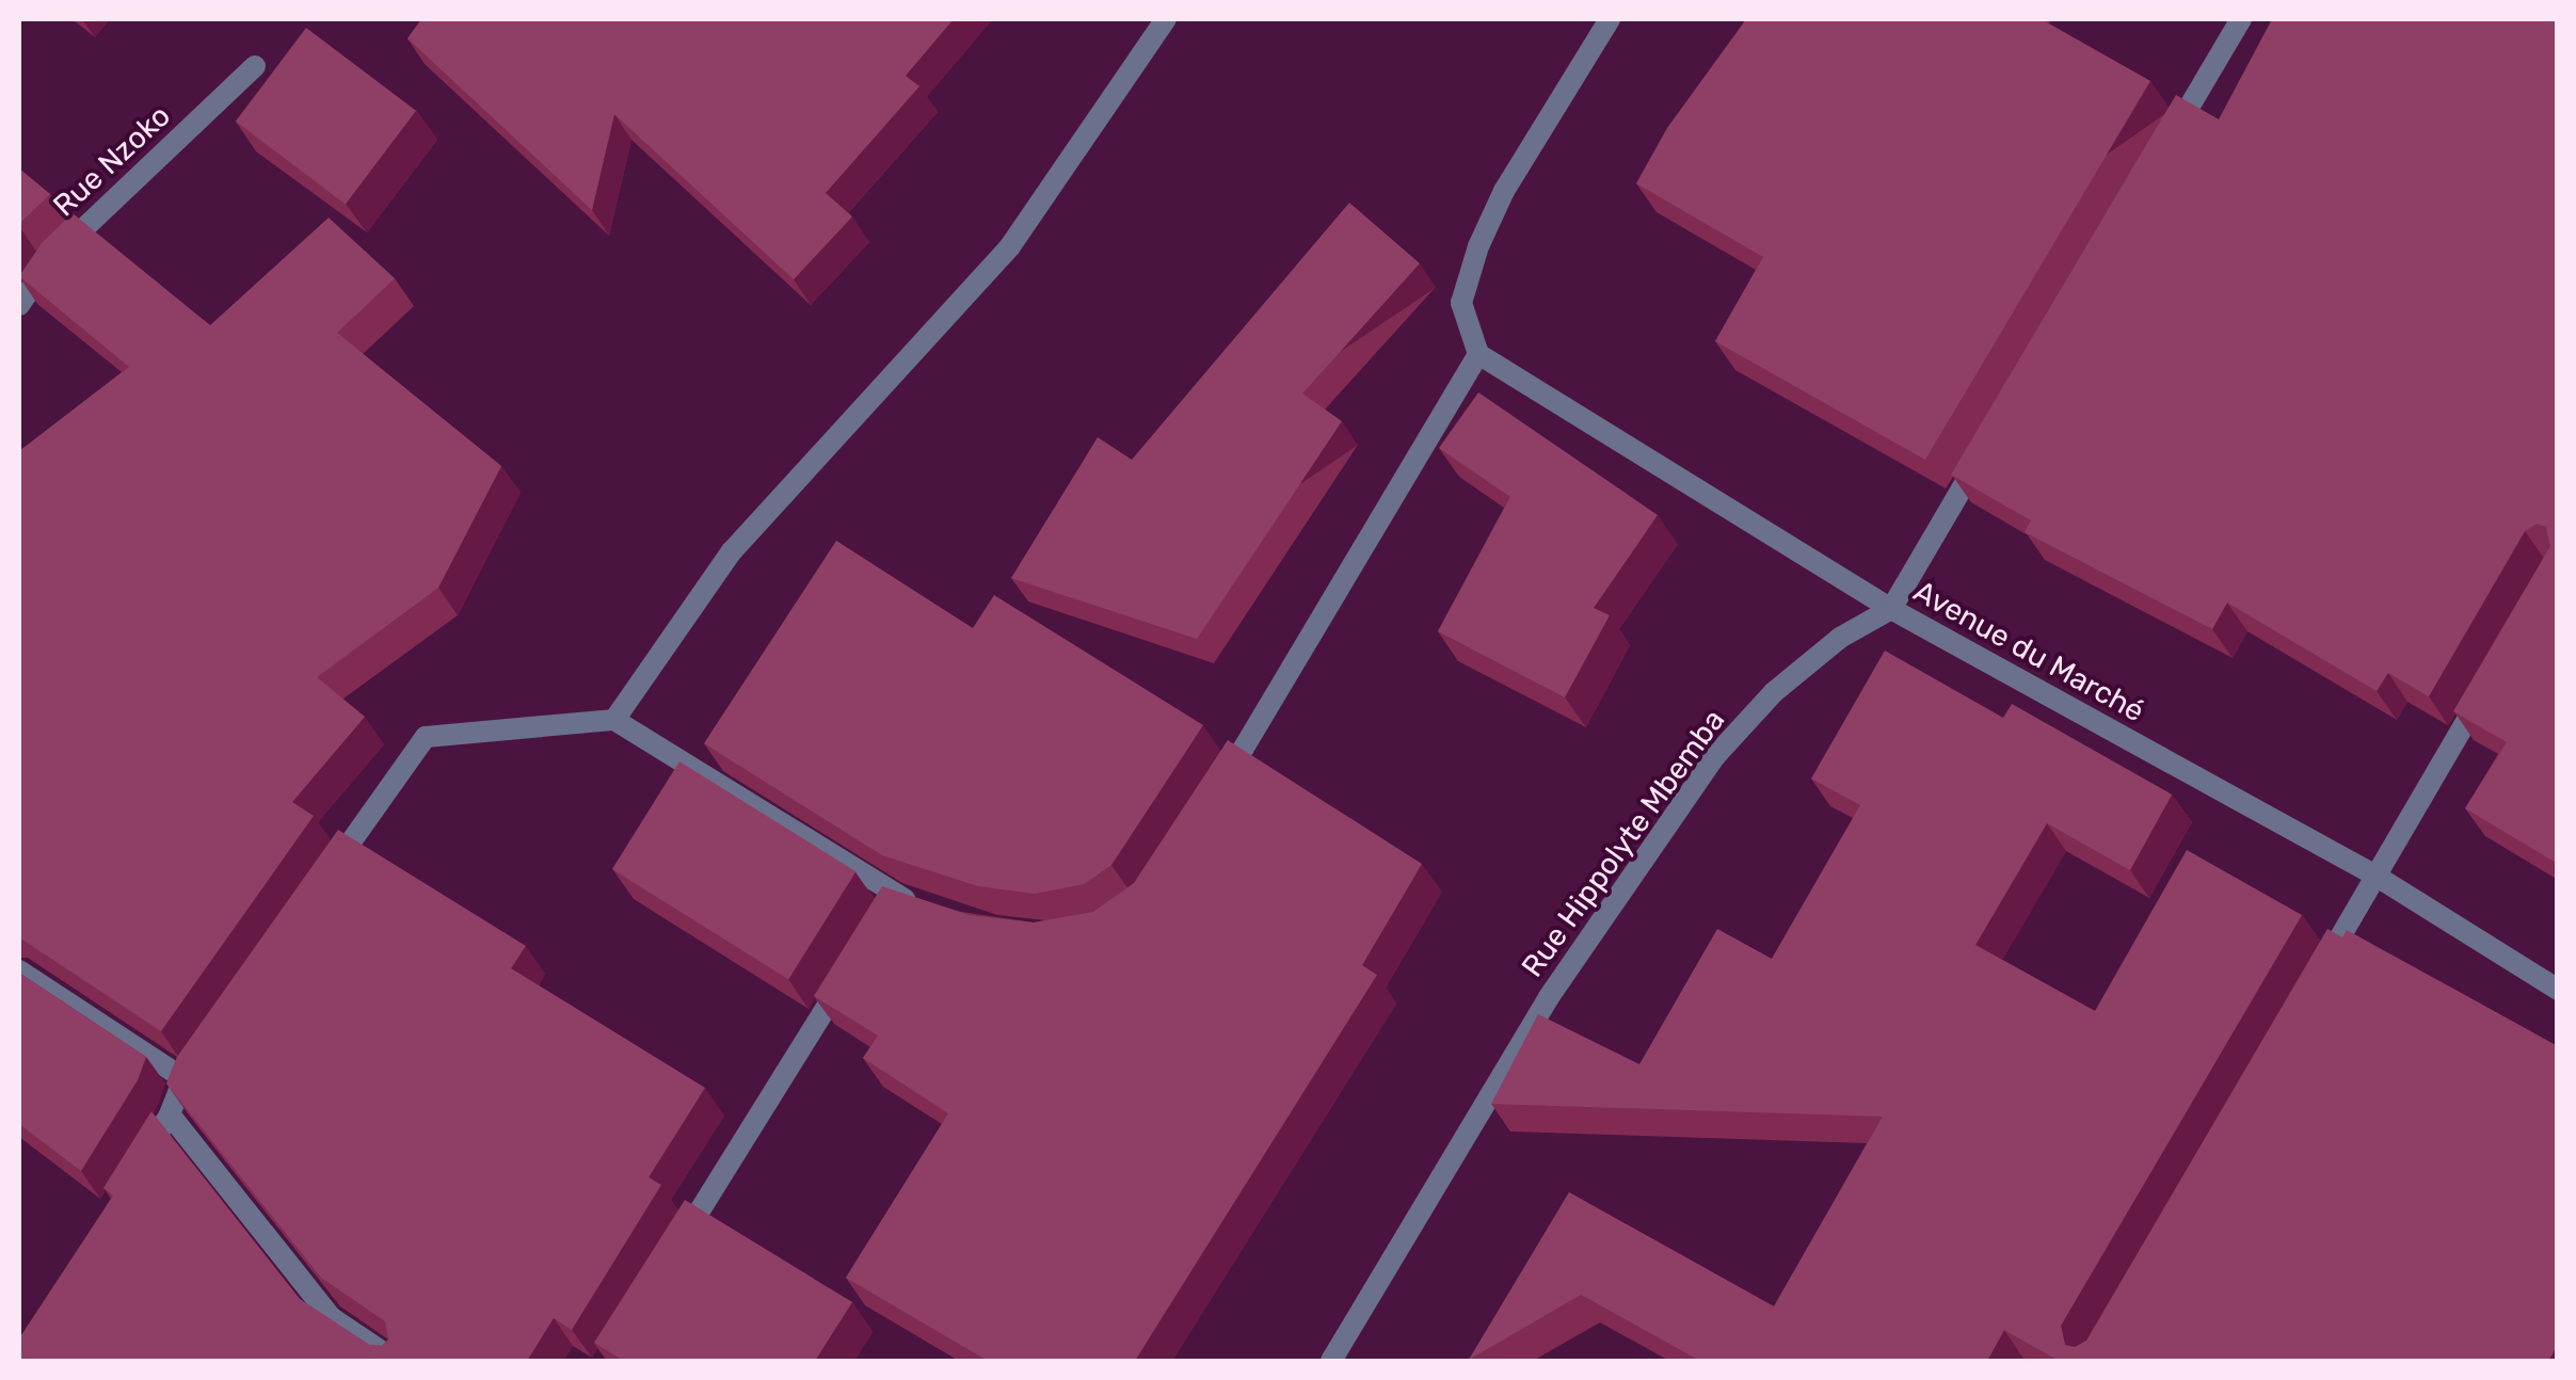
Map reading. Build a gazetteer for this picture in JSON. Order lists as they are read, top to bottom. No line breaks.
{"streets":{"street":["Rue Nzoko","Avenue du Marché","Rue Hippolyte Mbemba"]},"crossings":[["Avenue du Marché","Rue Hippolyte Mbemba"]]}
